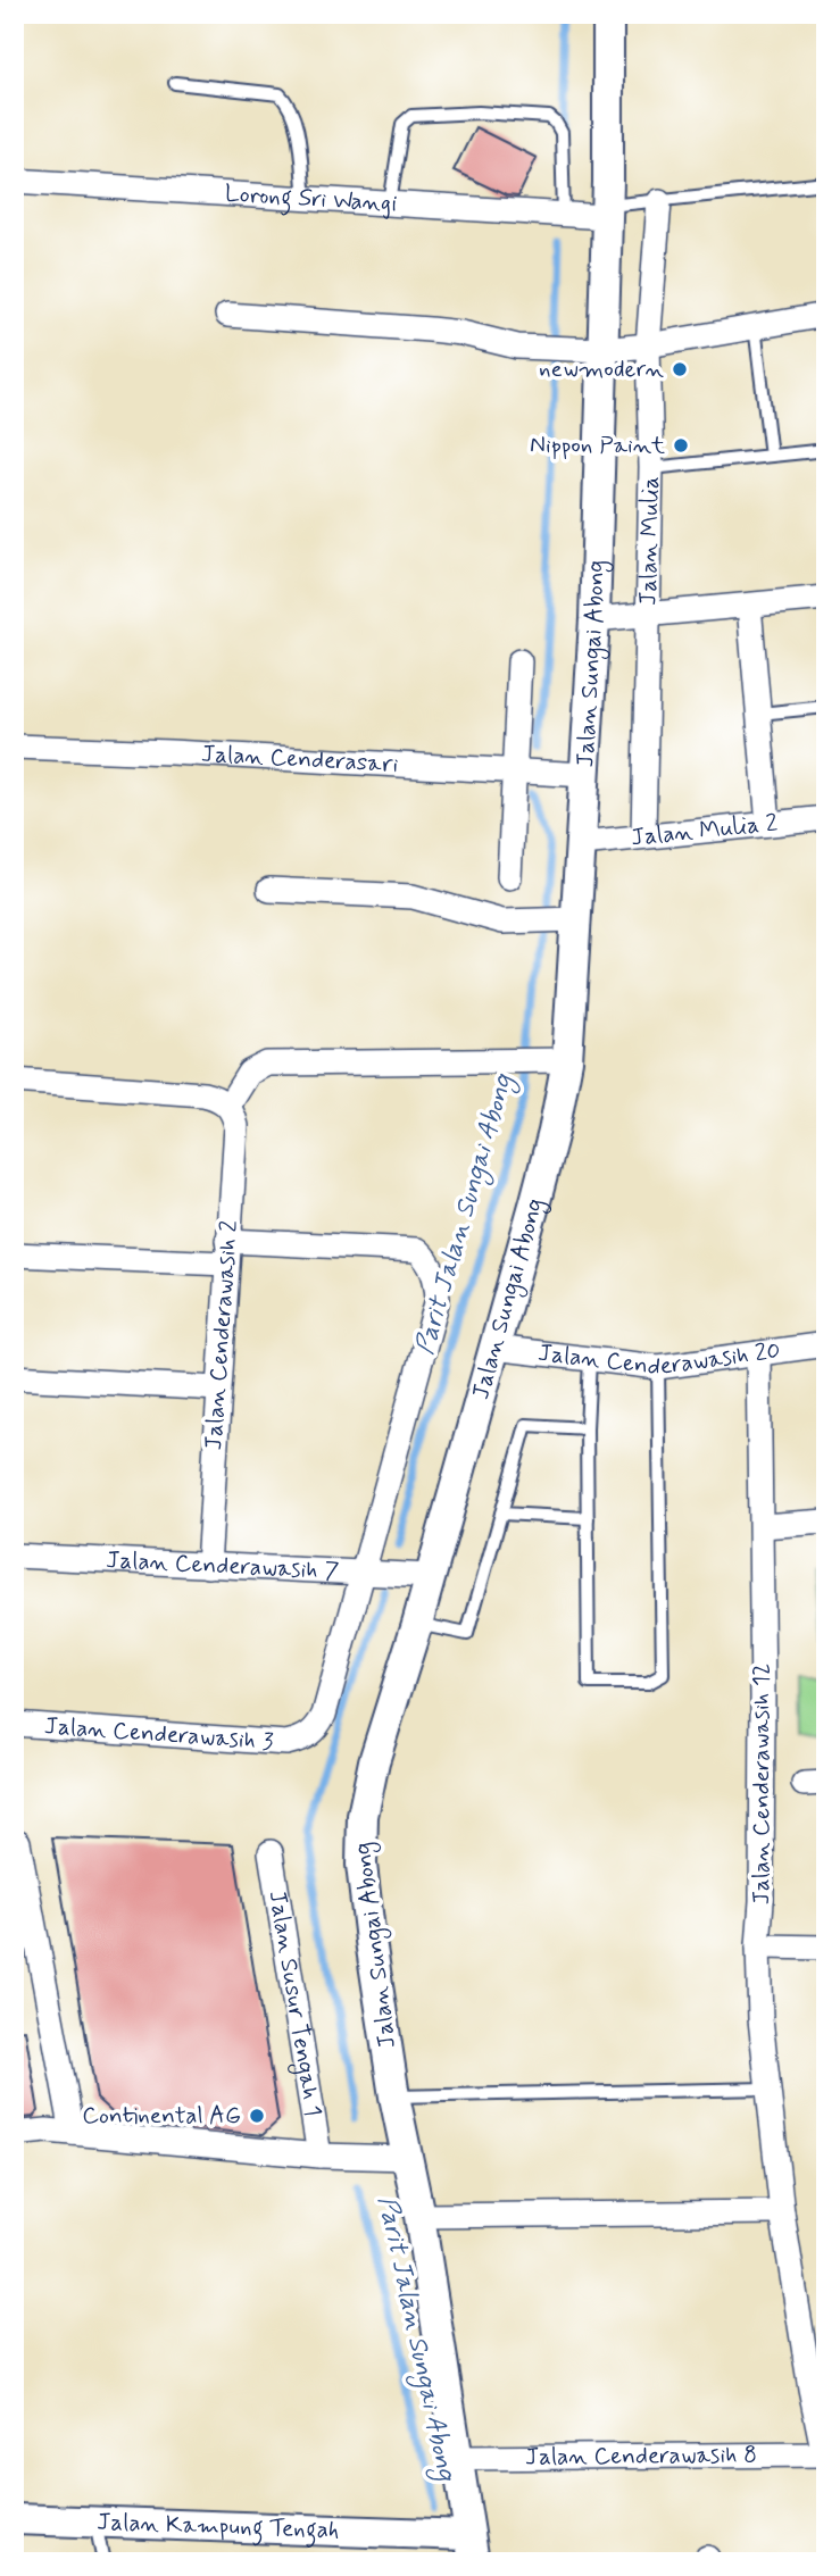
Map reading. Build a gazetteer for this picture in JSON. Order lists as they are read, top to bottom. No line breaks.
{"streets":{"street":["Lorong Sri Wangi","Jalan Mulia","Jalan Sungai Abong","Jalan Cenderasari","Jalan Mulia 2","Jalan Cenderawasih 2","Jalan Cenderawasih 20","Jalan Cenderawasih 7","Jalan Cenderawasih 3","Jalan Cenderawasih 12","Jalan Susur Tengah 1","Jalan Cenderawasih 8","Jalan Kampung Tengah"]},"crossings":[["Lorong Sri Wangi","Jalan Sungai Abong"],["Jalan Mulia","Jalan Mulia 2"],["Jalan Sungai Abong","Jalan Cenderasari"],["Jalan Sungai Abong","Jalan Mulia 2"],["Jalan Sungai Abong","Jalan Cenderawasih 20"],["Jalan Sungai Abong","Jalan Cenderawasih 7"],["Jalan Sungai Abong","Jalan Cenderawasih 8"],["Jalan Sungai Abong","Jalan Kampung Tengah"],["Jalan Cenderawasih 2","Jalan Cenderawasih 7"],["Jalan Cenderawasih 20","Jalan Cenderawasih 12"],["Jalan Cenderawasih 7","Jalan Cenderawasih 3"],["Jalan Cenderawasih 12","Jalan Cenderawasih 8"]],"water":["Parit Jalan Sungai Abong"],"places":["newmodern","Nippon Paint","Continental AG"]}
